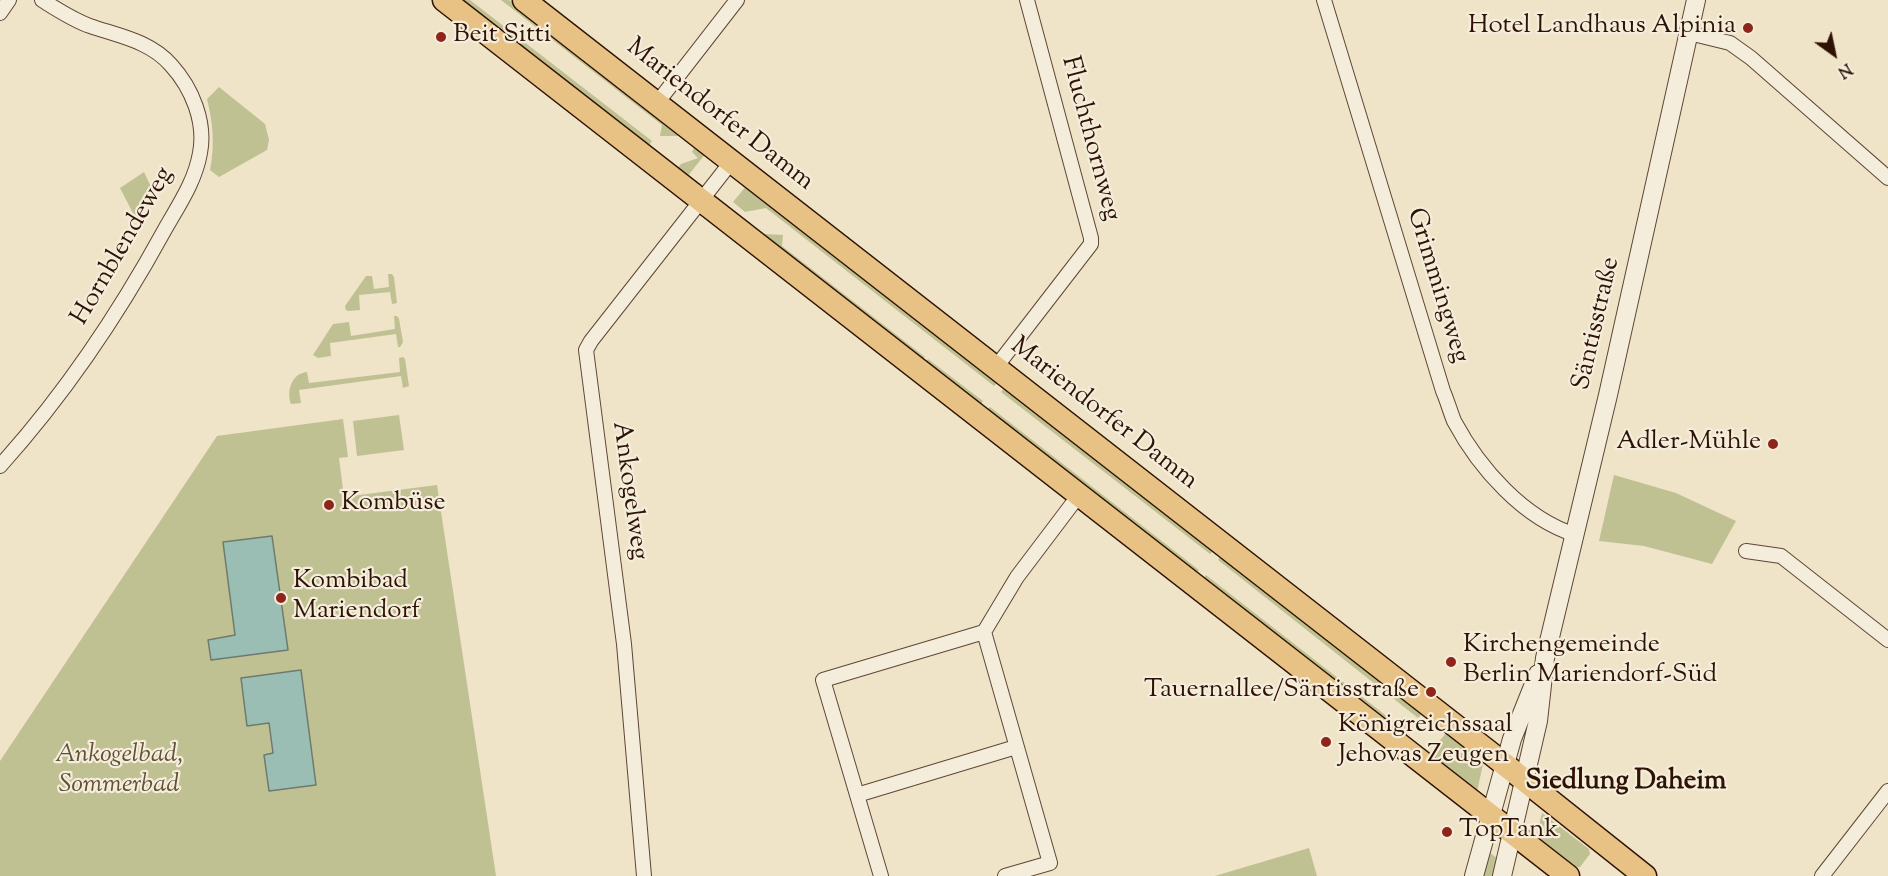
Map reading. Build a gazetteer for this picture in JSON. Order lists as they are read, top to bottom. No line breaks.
{"streets":{"main road":["Mariendorfer Damm"],"street":["Fluchthornweg","Hornblendeweg","Grimmingweg","Säntisstraße","Ankogelweg"]},"crossings":[["Mariendorfer Damm","Fluchthornweg"],["Mariendorfer Damm","Säntisstraße"],["Mariendorfer Damm","Ankogelweg"],["Grimmingweg","Säntisstraße"]],"districts":["Siedlung Daheim"],"parks":["Ankogelbad, Sommerbad"],"places":["Hotel Landhaus Alpinia","Beit Sitti","Adler-Mühle","Kombüse","Kombibad Mariendorf","Kirchengemeinde Berlin Mariendorf-Süd","Tauernallee/Säntisstraße","Königreichssaal Jehovas Zeugen","TopTank"],"north":"bottom right"}
